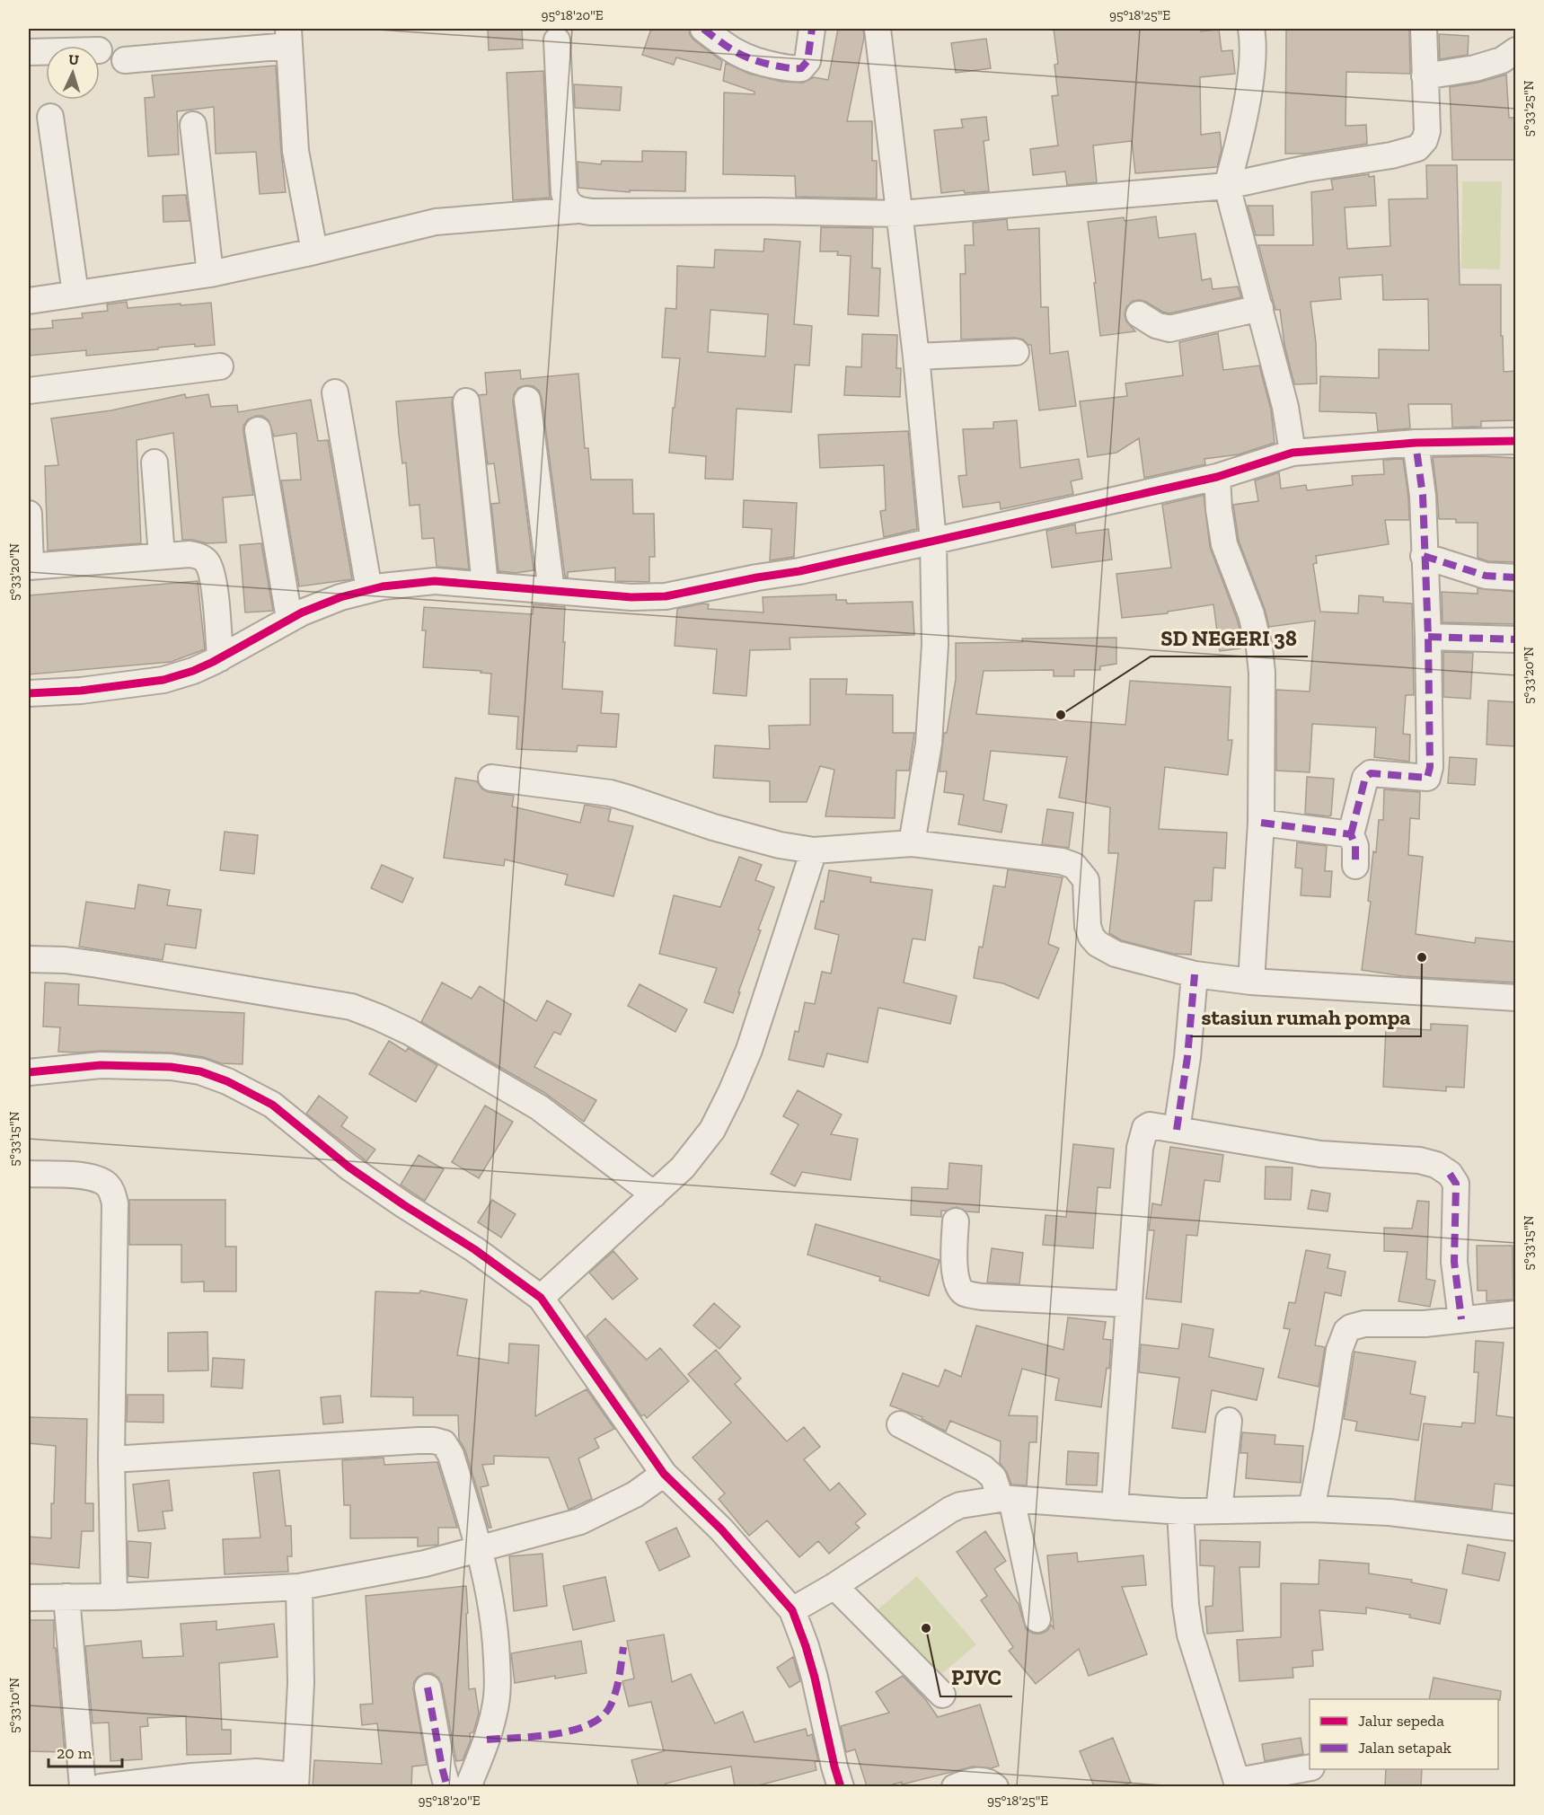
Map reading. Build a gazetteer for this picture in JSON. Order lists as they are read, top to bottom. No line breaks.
{"places":["SD NEGERI 38","stasiun rumah pompa","PJVC"],"legend":["Jalur sepeda","Jalan setapak"],"scale_bar":"20 m","north":"top","coordinates":["95°18'20\"E","95°18'25\"E","5°33'25\"N","5°33'20\"N","5°33'15\"N","5°33'10\"N"]}
